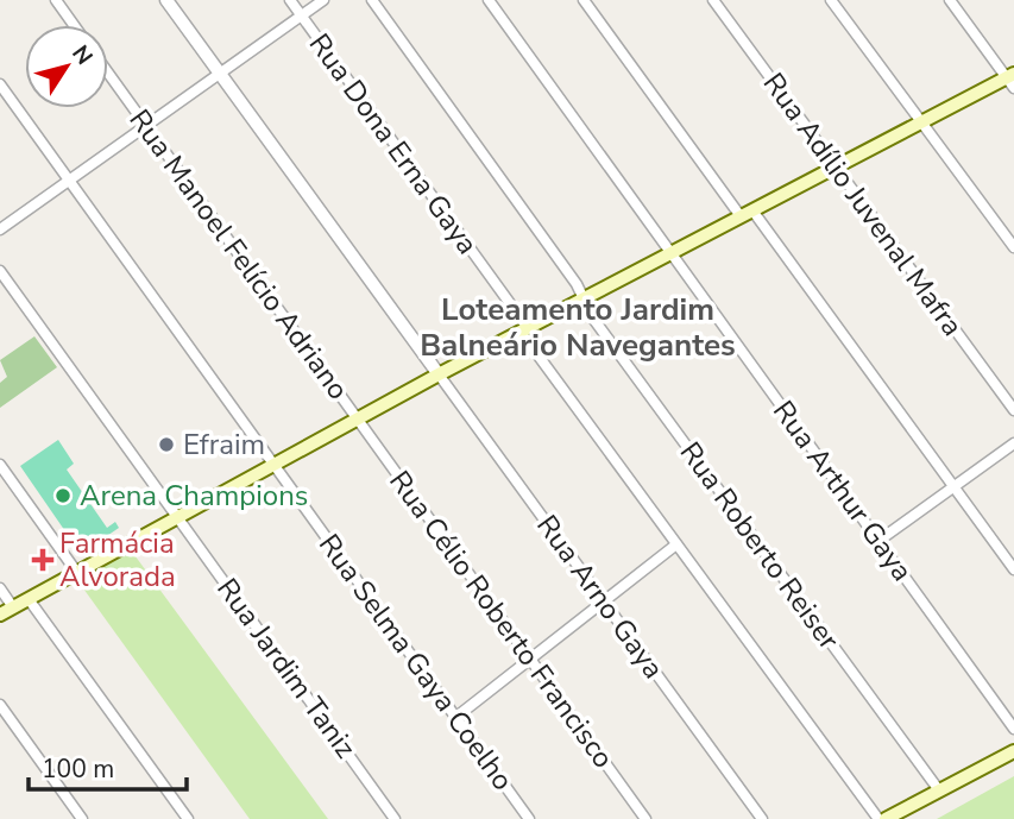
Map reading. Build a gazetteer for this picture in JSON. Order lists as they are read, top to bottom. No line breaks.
{"streets":{"street":["Rua Dona Erna Gaya","Rua Adílio Juvenal Mafra","Rua Manoel Felício Adriano","Rua Arthur Gaya","Rua Roberto Reiser","Rua Arno Gaya","Rua Célio Roberto Francisco","Rua Selma Gaya Coelho","Rua Jardim Taniz"]},"crossings":[["Rua Manoel Felício Adriano","Rua Célio Roberto Francisco"]],"districts":["Loteamento Jardim Balneário Navegantes"],"places":{"other":["Efraim","Arena Champions"],"health":["Farmácia Alvorada"]},"scale_bar":"100 m","north":"top right"}
